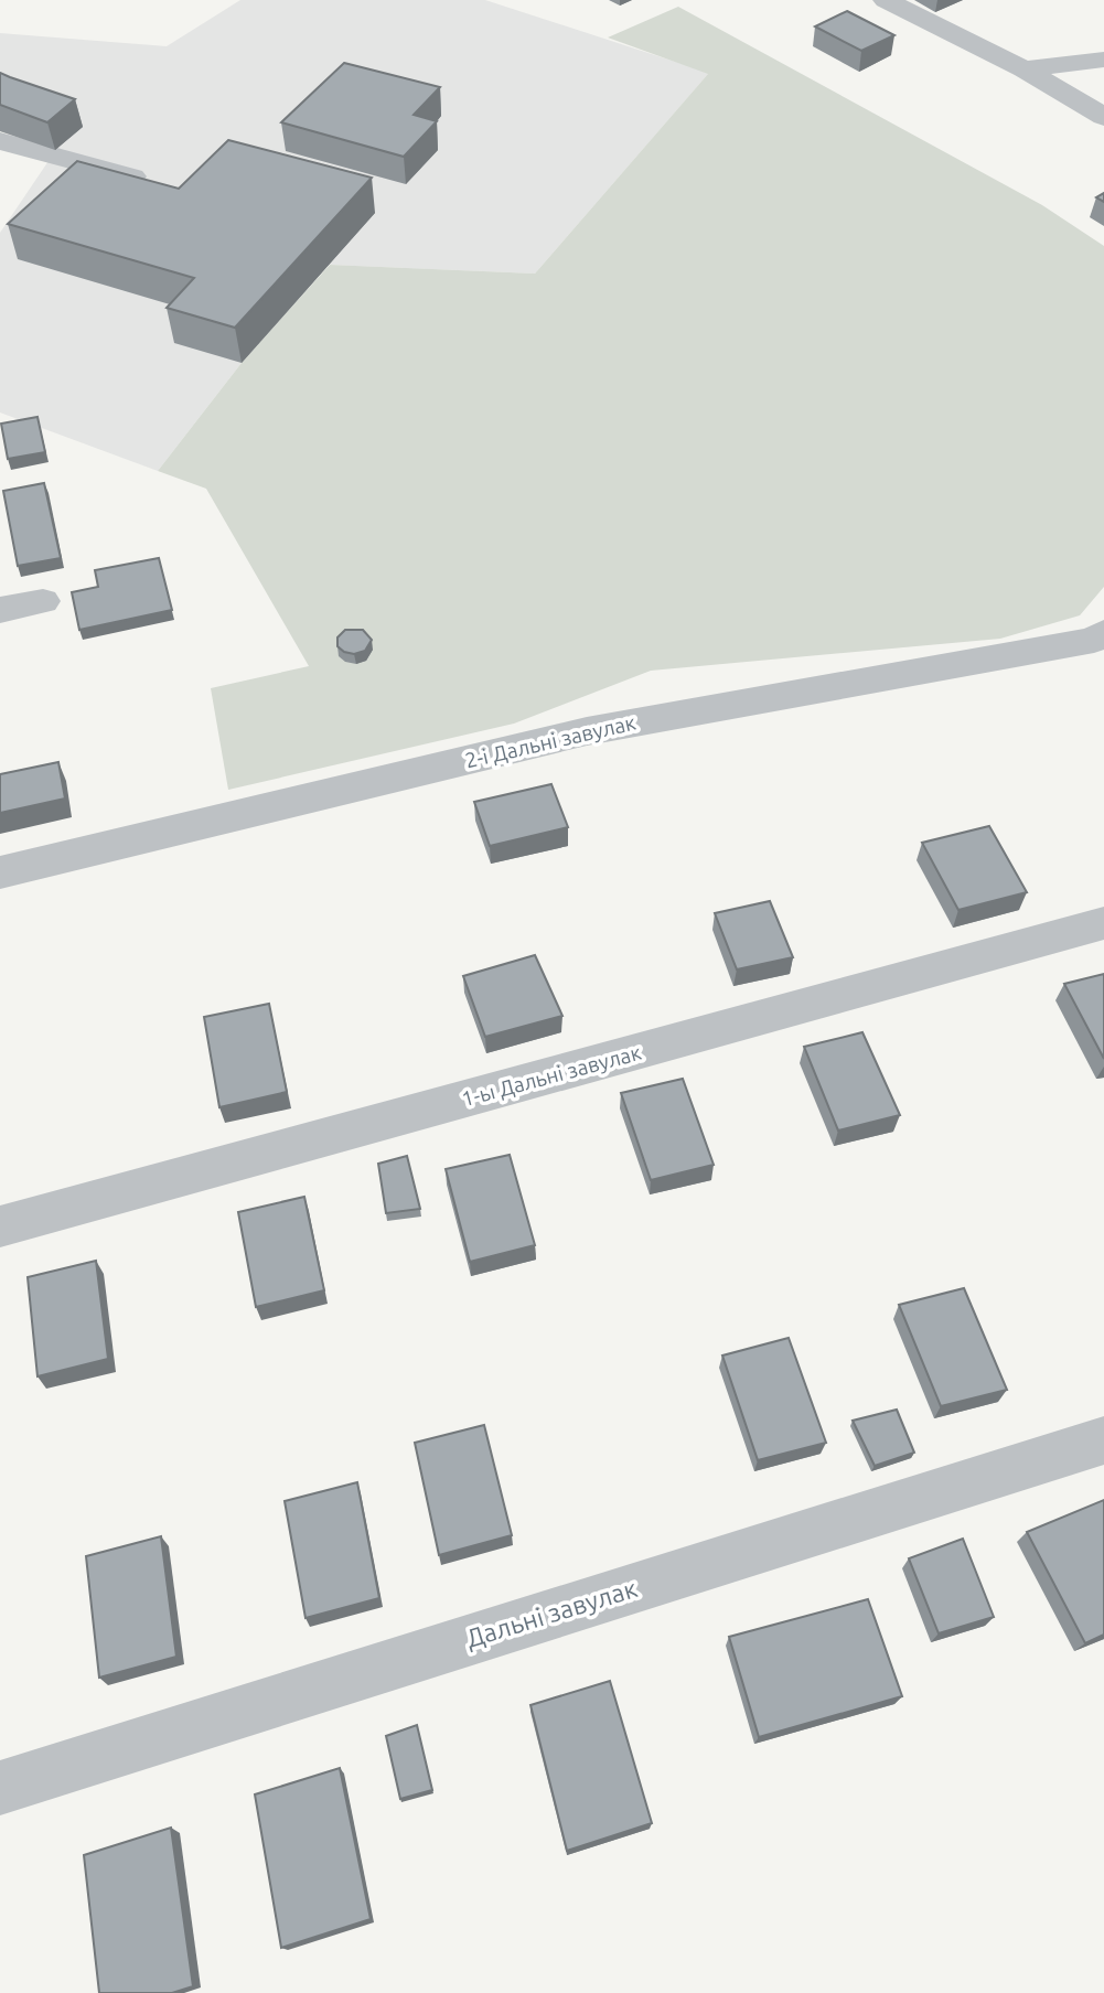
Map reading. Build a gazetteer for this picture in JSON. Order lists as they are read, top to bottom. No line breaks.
{"streets":{"street":["2-і Дальні завулак","1-ы Дальні завулак","Дальні завулак"]}}
